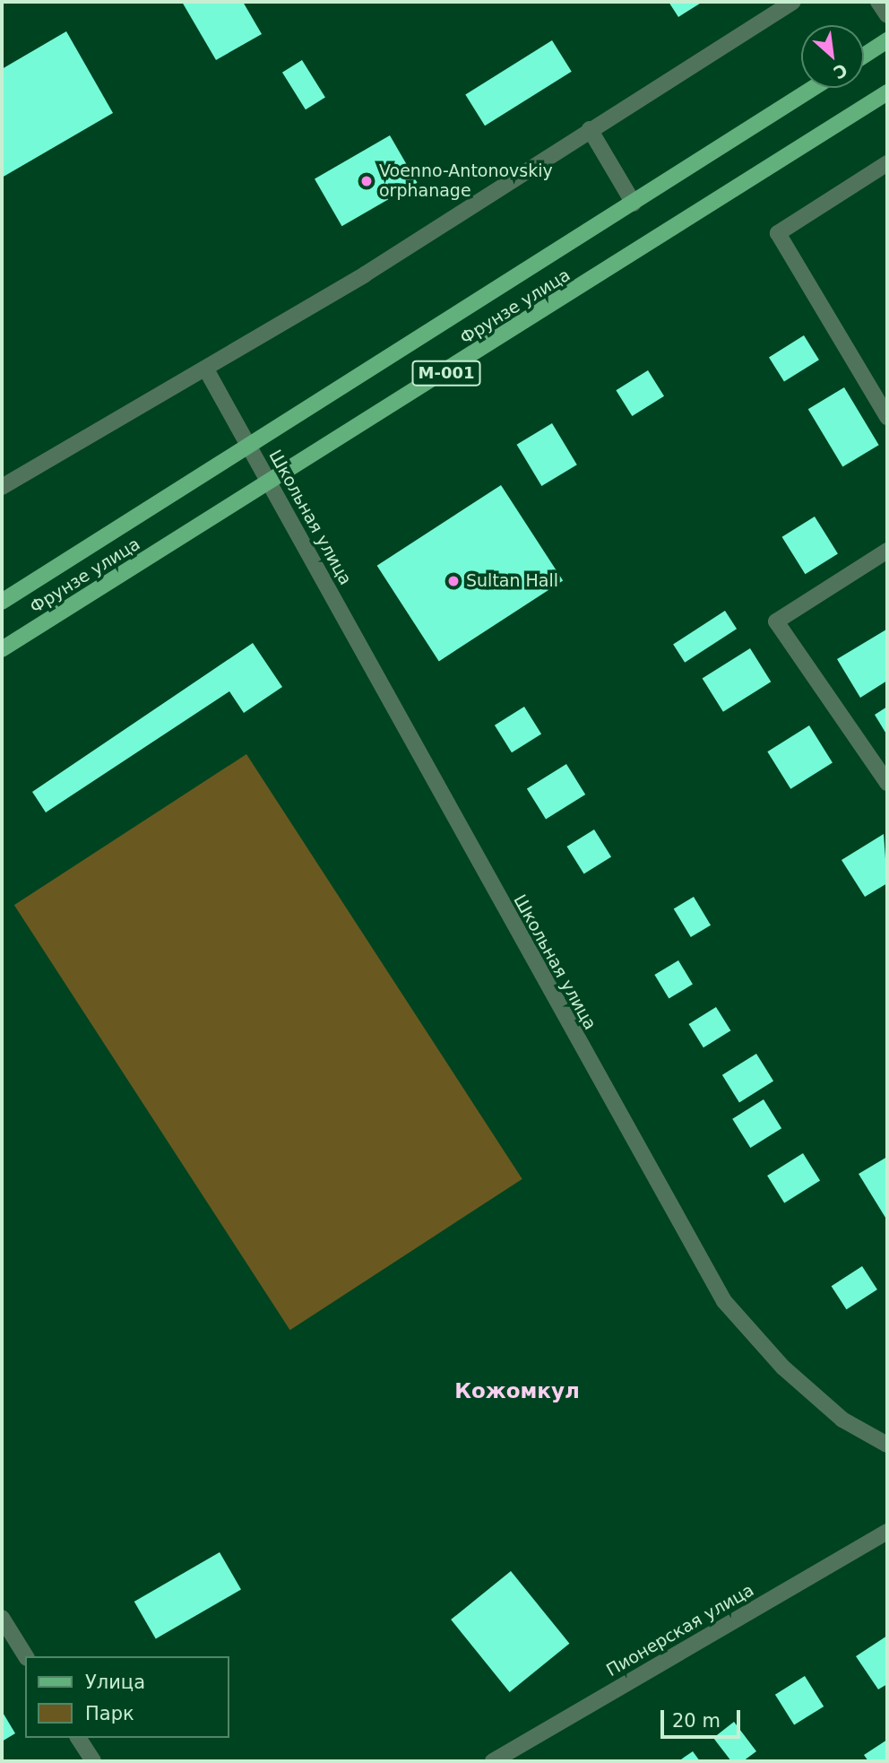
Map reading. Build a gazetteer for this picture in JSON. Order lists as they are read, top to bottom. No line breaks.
{"streets":{"main road":["Фрунзе улица","M-001"],"street":["Школьная улица","Пионерская улица"]},"crossings":[["Фрунзе улица","Школьная улица"]],"districts":["Кожомкул"],"places":["Voenno-Antonovskiy orphanage","Sultan Hall"],"legend":["Улица","Парк"],"scale_bar":"20 m","north":"bottom right"}
